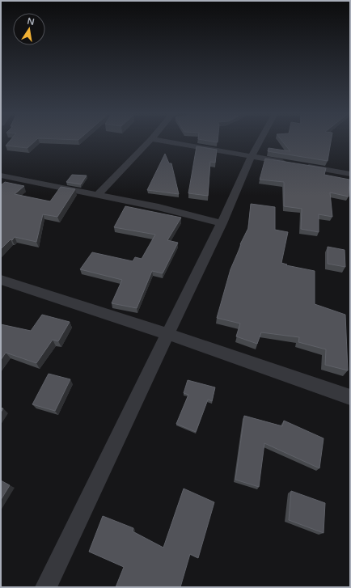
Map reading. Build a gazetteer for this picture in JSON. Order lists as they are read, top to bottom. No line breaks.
{"north":"top"}
